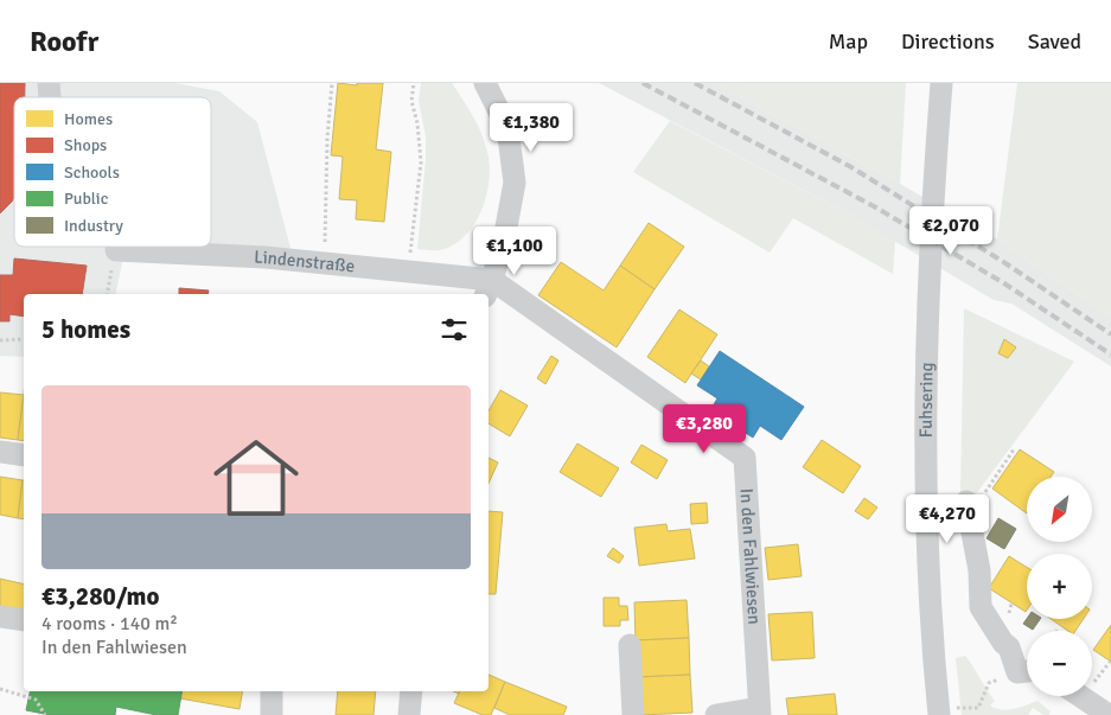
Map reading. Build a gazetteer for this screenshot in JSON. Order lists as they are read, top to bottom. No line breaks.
{"streets":{"street":["Lindenstraße","Fuhsering","In den Fahlwiesen"]},"crossings":[["Lindenstraße","In den Fahlwiesen"]],"legend":["Homes","Shops","Schools","Public","Industry"],"north":"bottom left","page":{"header":"Roofr","nav":["Map","Directions","Saved"],"price":["€1,380","€2,070","€1,100","€3,280","€4,270"],"heading":"5 homes","list":[{"name":"€3,280/mo","note":"4 rooms · 140 m² · In den Fahlwiesen"}],"map_buttons":["+","−"]}}
